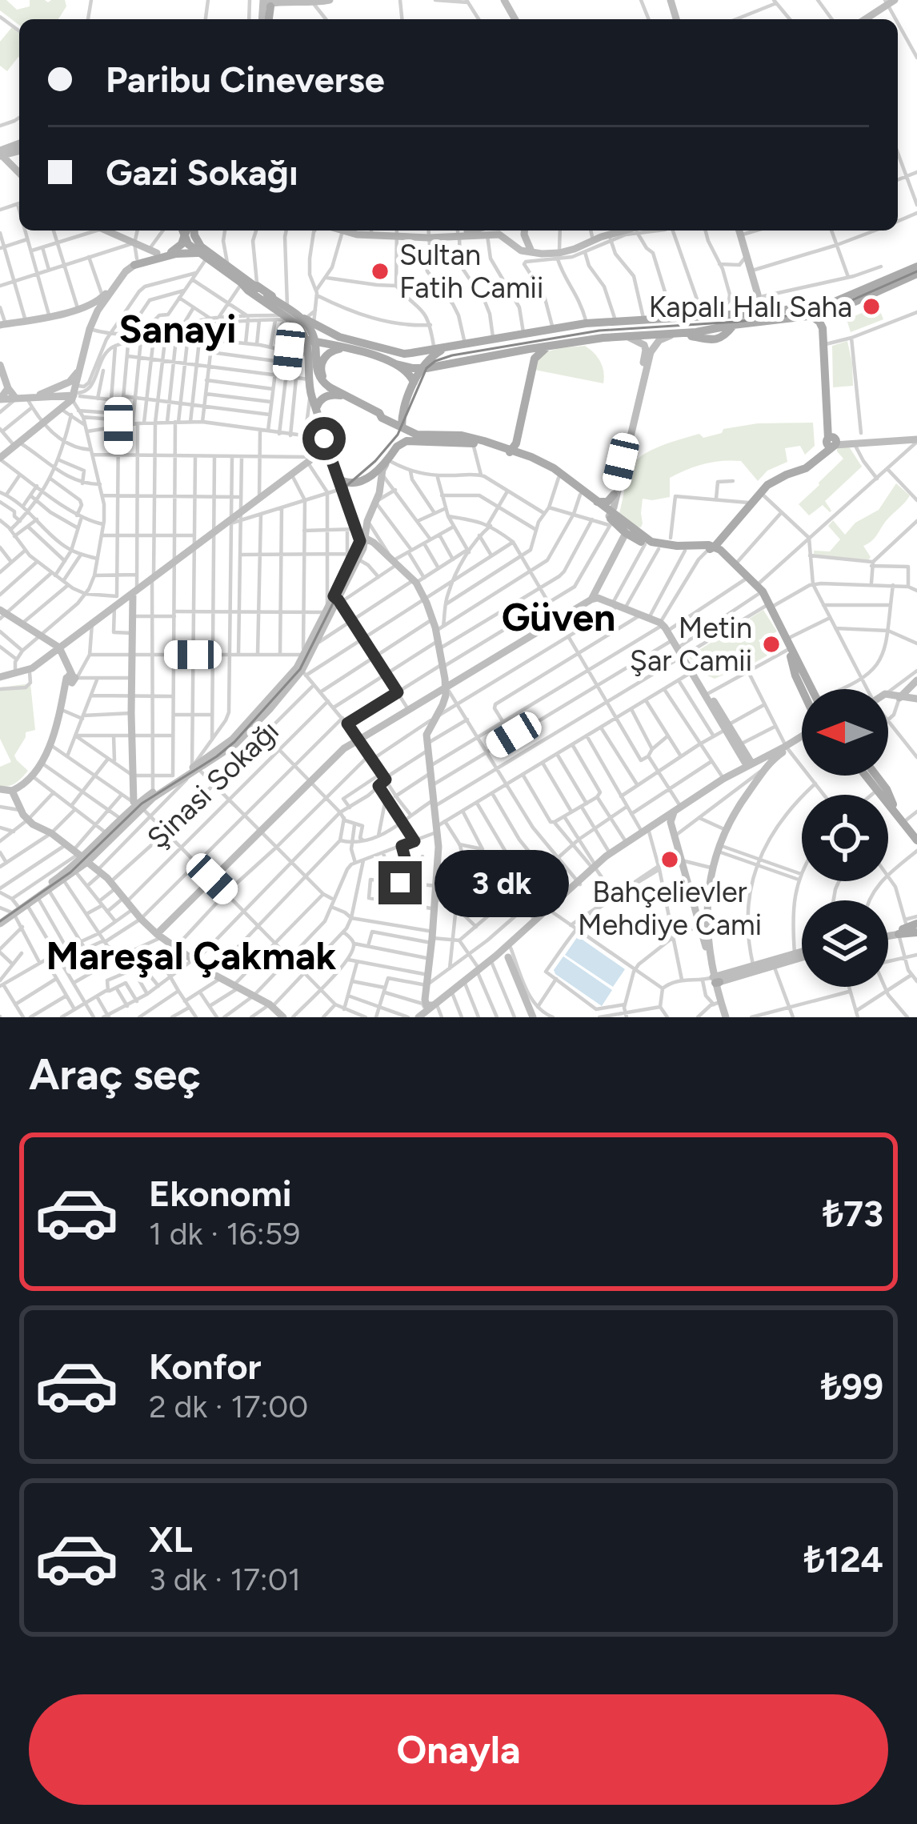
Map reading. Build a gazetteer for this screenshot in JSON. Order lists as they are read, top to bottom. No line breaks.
{"streets":{"street":["Şinasi Sokağı"]},"districts":["Sanayi","Güven","Mareşal Çakmak"],"places":["Sultan Fatih Camii","Kapalı Halı Saha","Metin Şar Camii","Bahçelievler Mehdiye Cami"],"north":"left","page":{"banner":["Paribu Cineverse","Gazi Sokağı"],"bubble":"3 dk","heading":"Araç seç","list":[{"name":"Ekonomi","note":"1 dk · 16:59","value":"₺73"},{"name":"Konfor","note":"2 dk · 17:00","value":"₺99"},{"name":"XL","note":"3 dk · 17:01","value":"₺124"}],"buttons":"Onayla"}}
